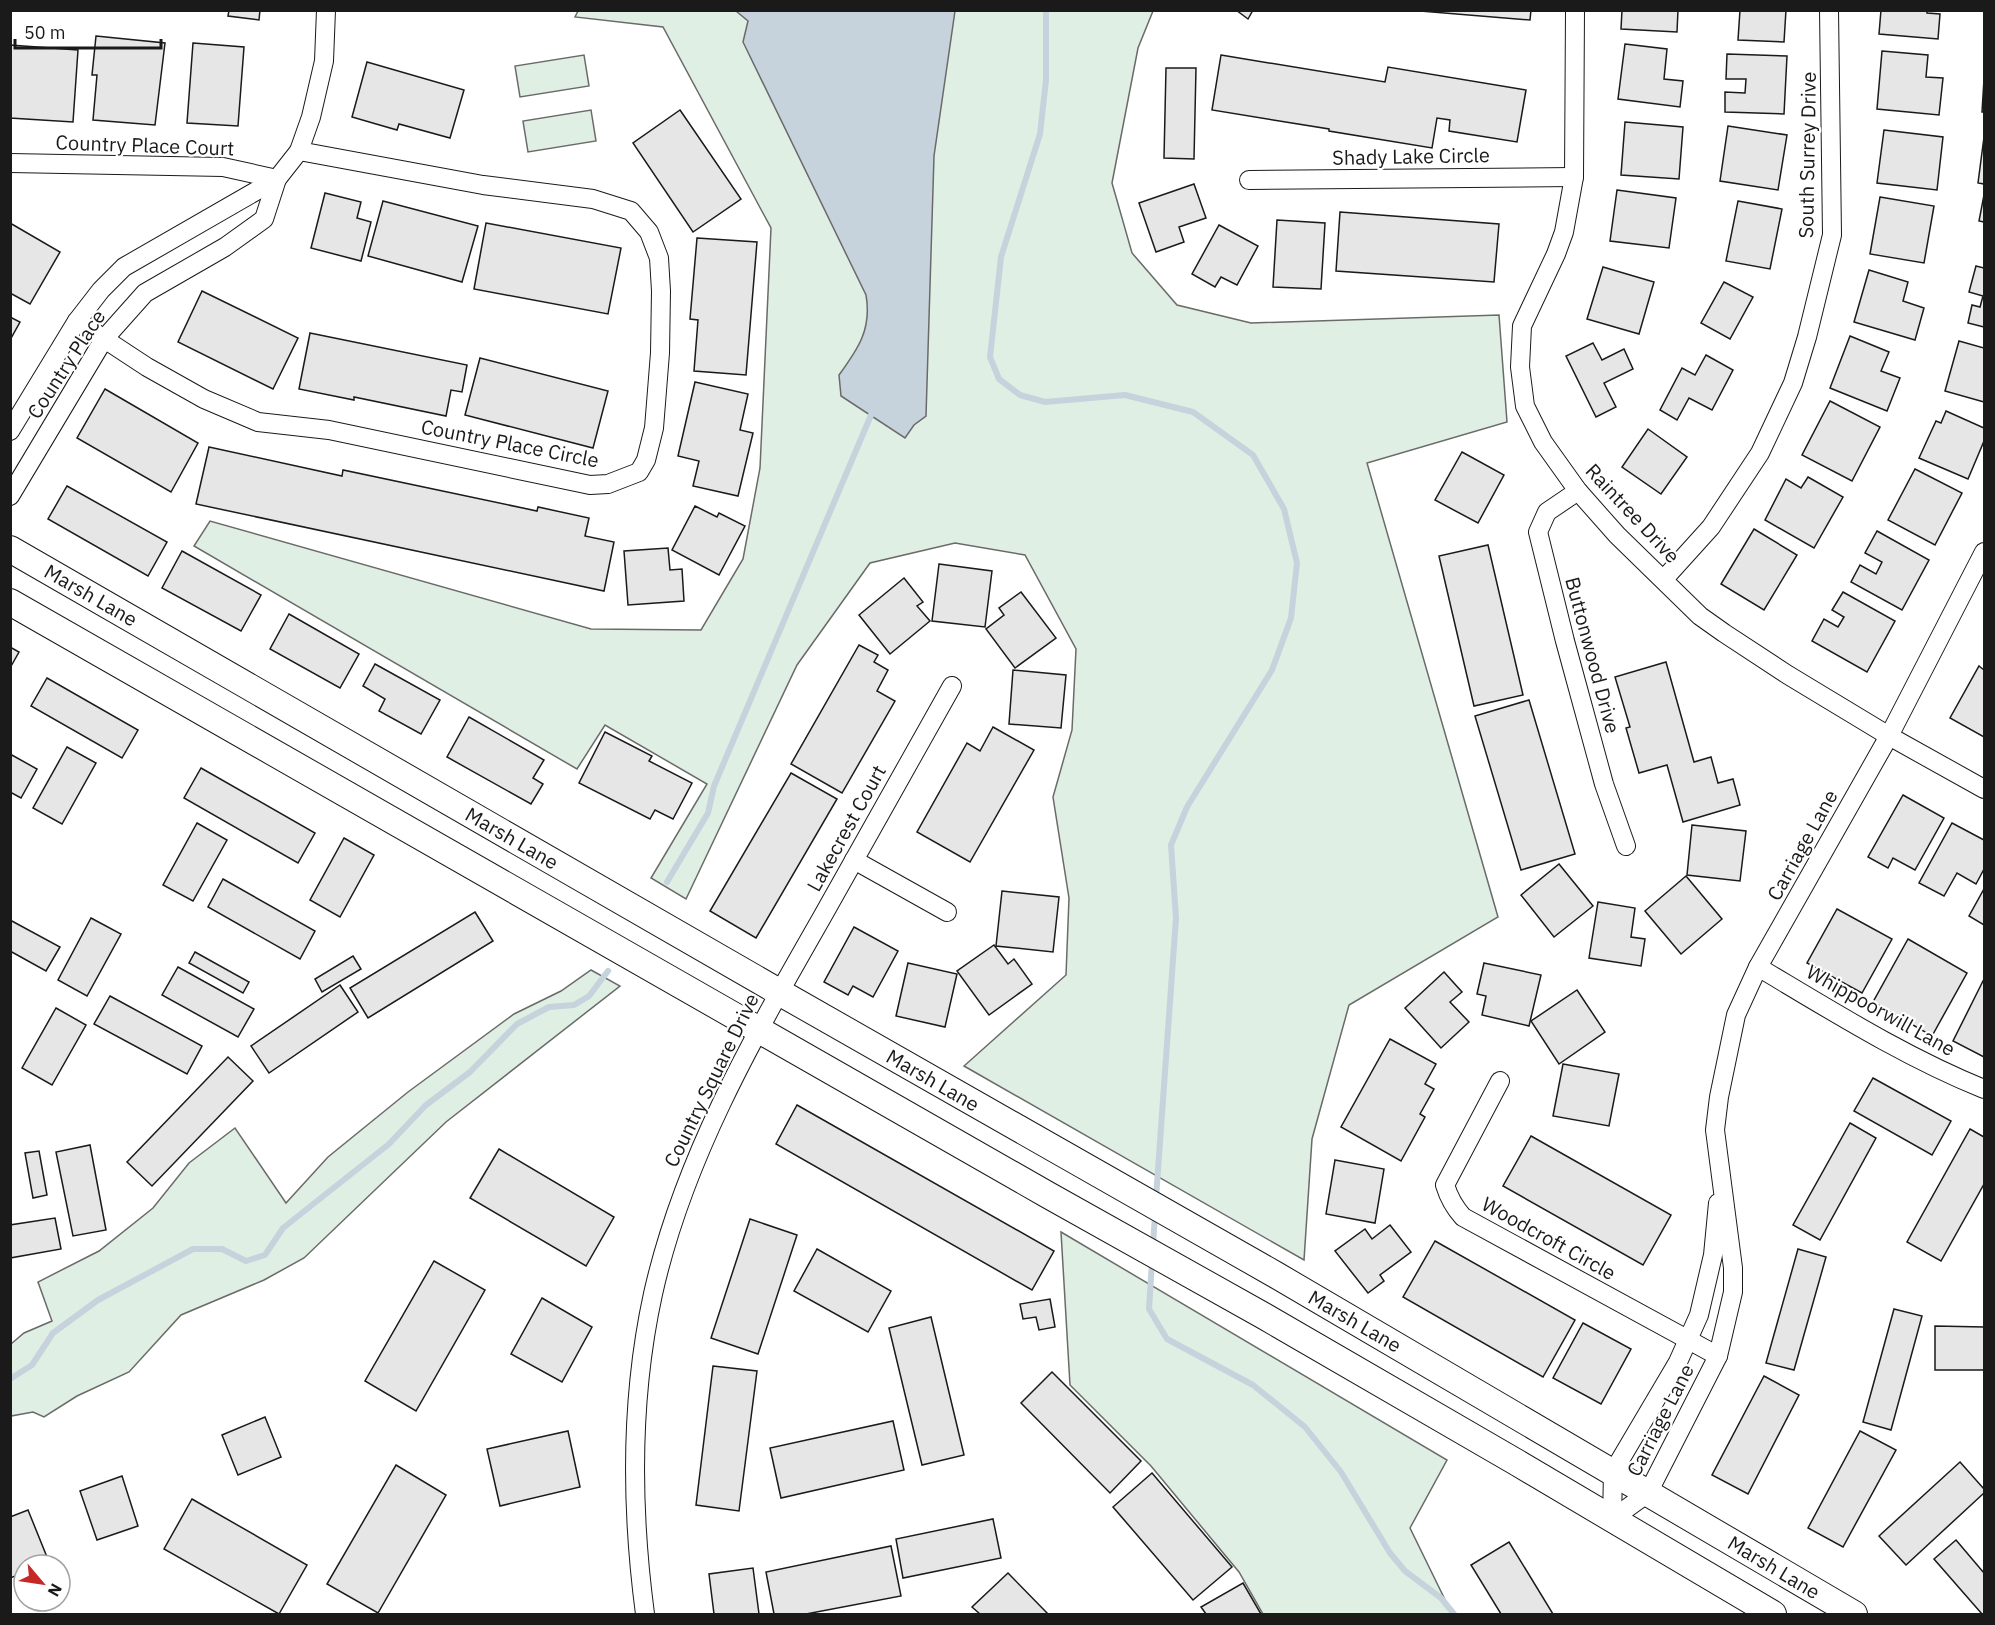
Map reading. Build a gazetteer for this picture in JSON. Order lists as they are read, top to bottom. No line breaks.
{"streets":{"main road":["Marsh Lane"],"street":["Country Place Court","South Surrey Drive","Shady Lake Circle","Country Place","Country Place Circle","Raintree Drive","Buttonwood Drive","Lakecrest Court","Carriage Lane","Whippoorwill Lane","Country Square Drive","Woodcroft Circle"]},"crossings":[["Country Place Court","Country Place"],["South Surrey Drive","Raintree Drive"],["Shady Lake Circle","Raintree Drive"],["Country Place","Country Place Circle"],["Raintree Drive","Buttonwood Drive"],["Raintree Drive","Carriage Lane"],["Marsh Lane","Lakecrest Court"],["Marsh Lane","Carriage Lane"],["Marsh Lane","Country Square Drive"],["Lakecrest Court","Country Square Drive"],["Carriage Lane","Whippoorwill Lane"],["Carriage Lane","Woodcroft Circle"]],"scale_bar":"50 m","north":"bottom right"}
